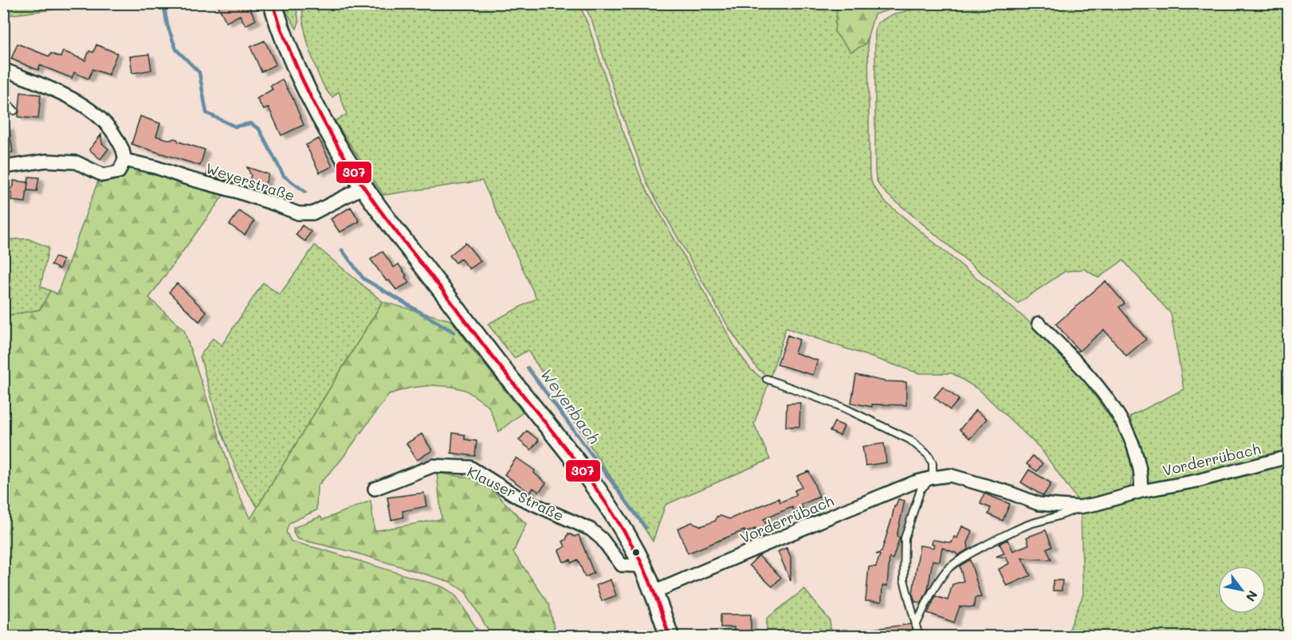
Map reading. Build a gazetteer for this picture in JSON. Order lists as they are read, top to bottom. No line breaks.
{"streets":{"street":["Weyerstraße","Vorderrübach","Klauser Straße"]},"water":["Weyerbach"],"lines":["transit line 307"],"north":"bottom right"}
